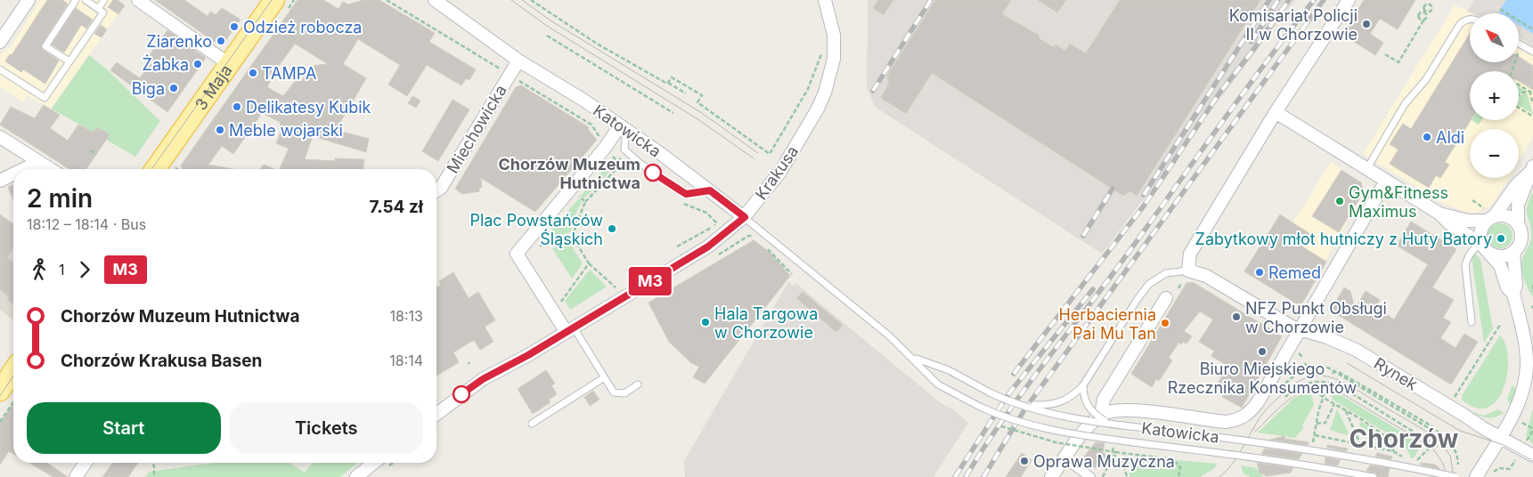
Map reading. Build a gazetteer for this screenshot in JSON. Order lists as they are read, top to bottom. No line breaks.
{"streets":{"main road":["3 Maja"],"street":["Miechowicka","Katowicka","Krakusa","Rynek"]},"crossings":[["Miechowicka","Katowicka"],["Katowicka","Krakusa"]],"districts":["Chorzów"],"places":["Komisariat Policji II w Chorzowie","Odzież robocza","Ziarenko","Żabka","TAMPA","Biga","Delikatesy Kubik","Meble wojarski","Aldi","Chorzów Muzeum Hutnictwa","Gym&Fitness Maximus","Plac Powstańców Śląskich","Zabytkowy młot hutniczy z Huty Batory","Remed","NFZ Punkt Obsługi w Chorzowie","Hala Targowa w Chorzowie","Herbaciernia Pai Mu Tan","Biuro Miejskiego Rzecznika Konsumentów","Oprawa Muzyczna"],"lines":["bus line M3"],"north":"top left","page":{"on_map":"M3","map_buttons":["+","−"],"heading":["2 min","18:12 – 18:14 · Bus","7.54 zł"],"legs":["1","M3"],"list":[{"name":"Chorzów Muzeum Hutnictwa","value":"18:13"},{"name":"Chorzów Krakusa Basen","value":"18:14"}],"buttons":["Start","Tickets"]}}
